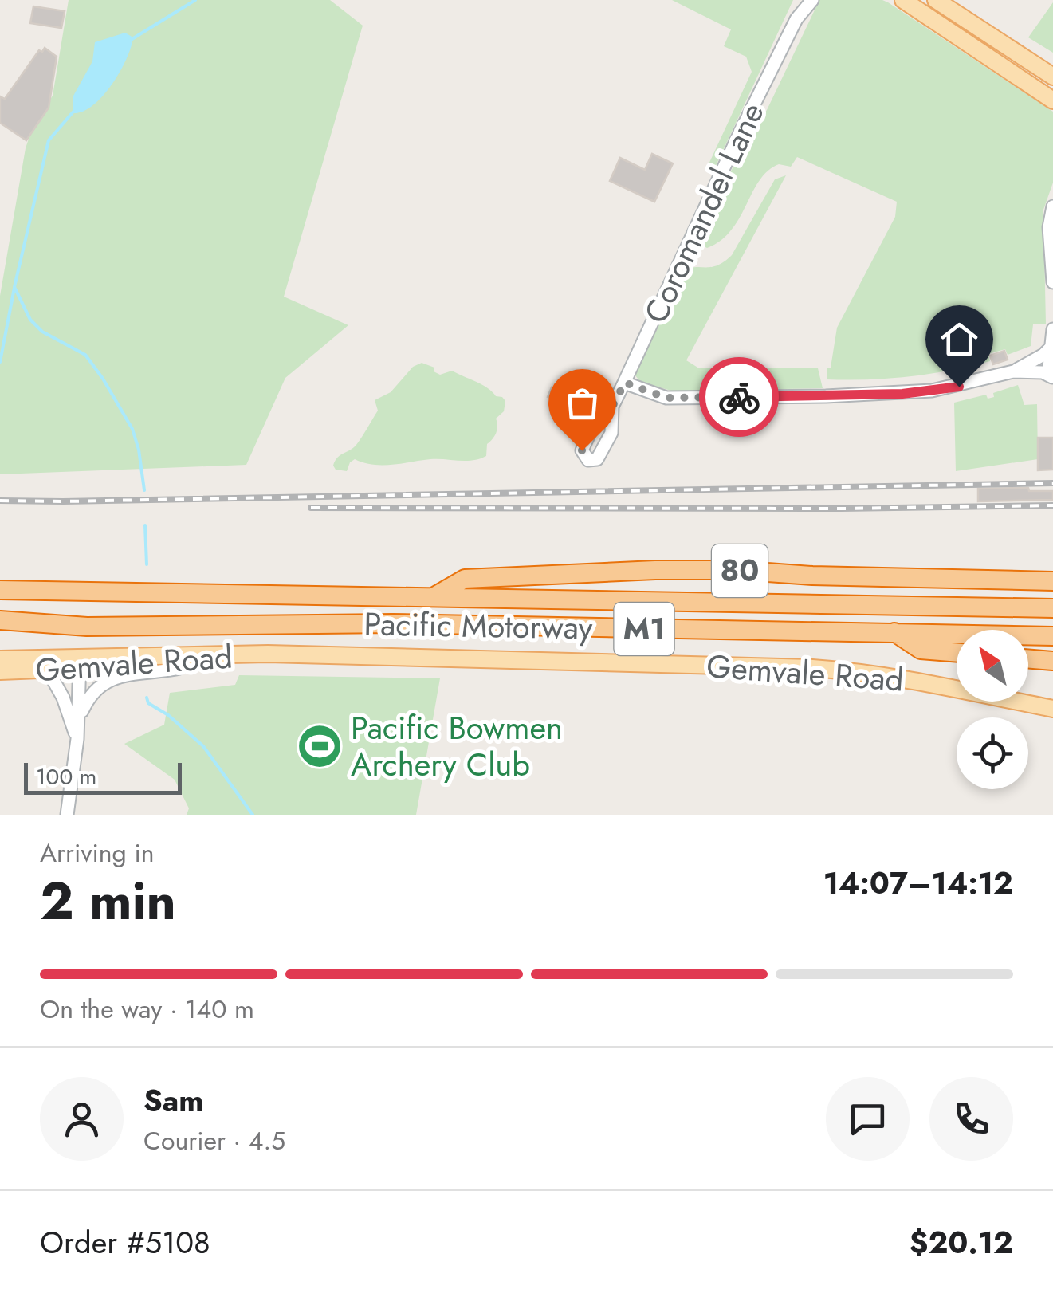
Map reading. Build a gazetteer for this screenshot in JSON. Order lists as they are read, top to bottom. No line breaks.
{"streets":{"highway":["80","Pacific Motorway","M1"],"main road":["Gemvale Road"],"street":["Coromandel Lane"]},"crossings":[["80","Pacific Motorway"]],"places":{"sports":["Pacific Bowmen Archery Club"]},"scale_bar":"100 m","north":"top left","page":{"scale":"100 m","heading":["2 min","Arriving in","14:07–14:12"],"panel":["Sam","Courier · 4.5","Order #5108","$20.12"],"bar":"On the way · 140 m"}}
